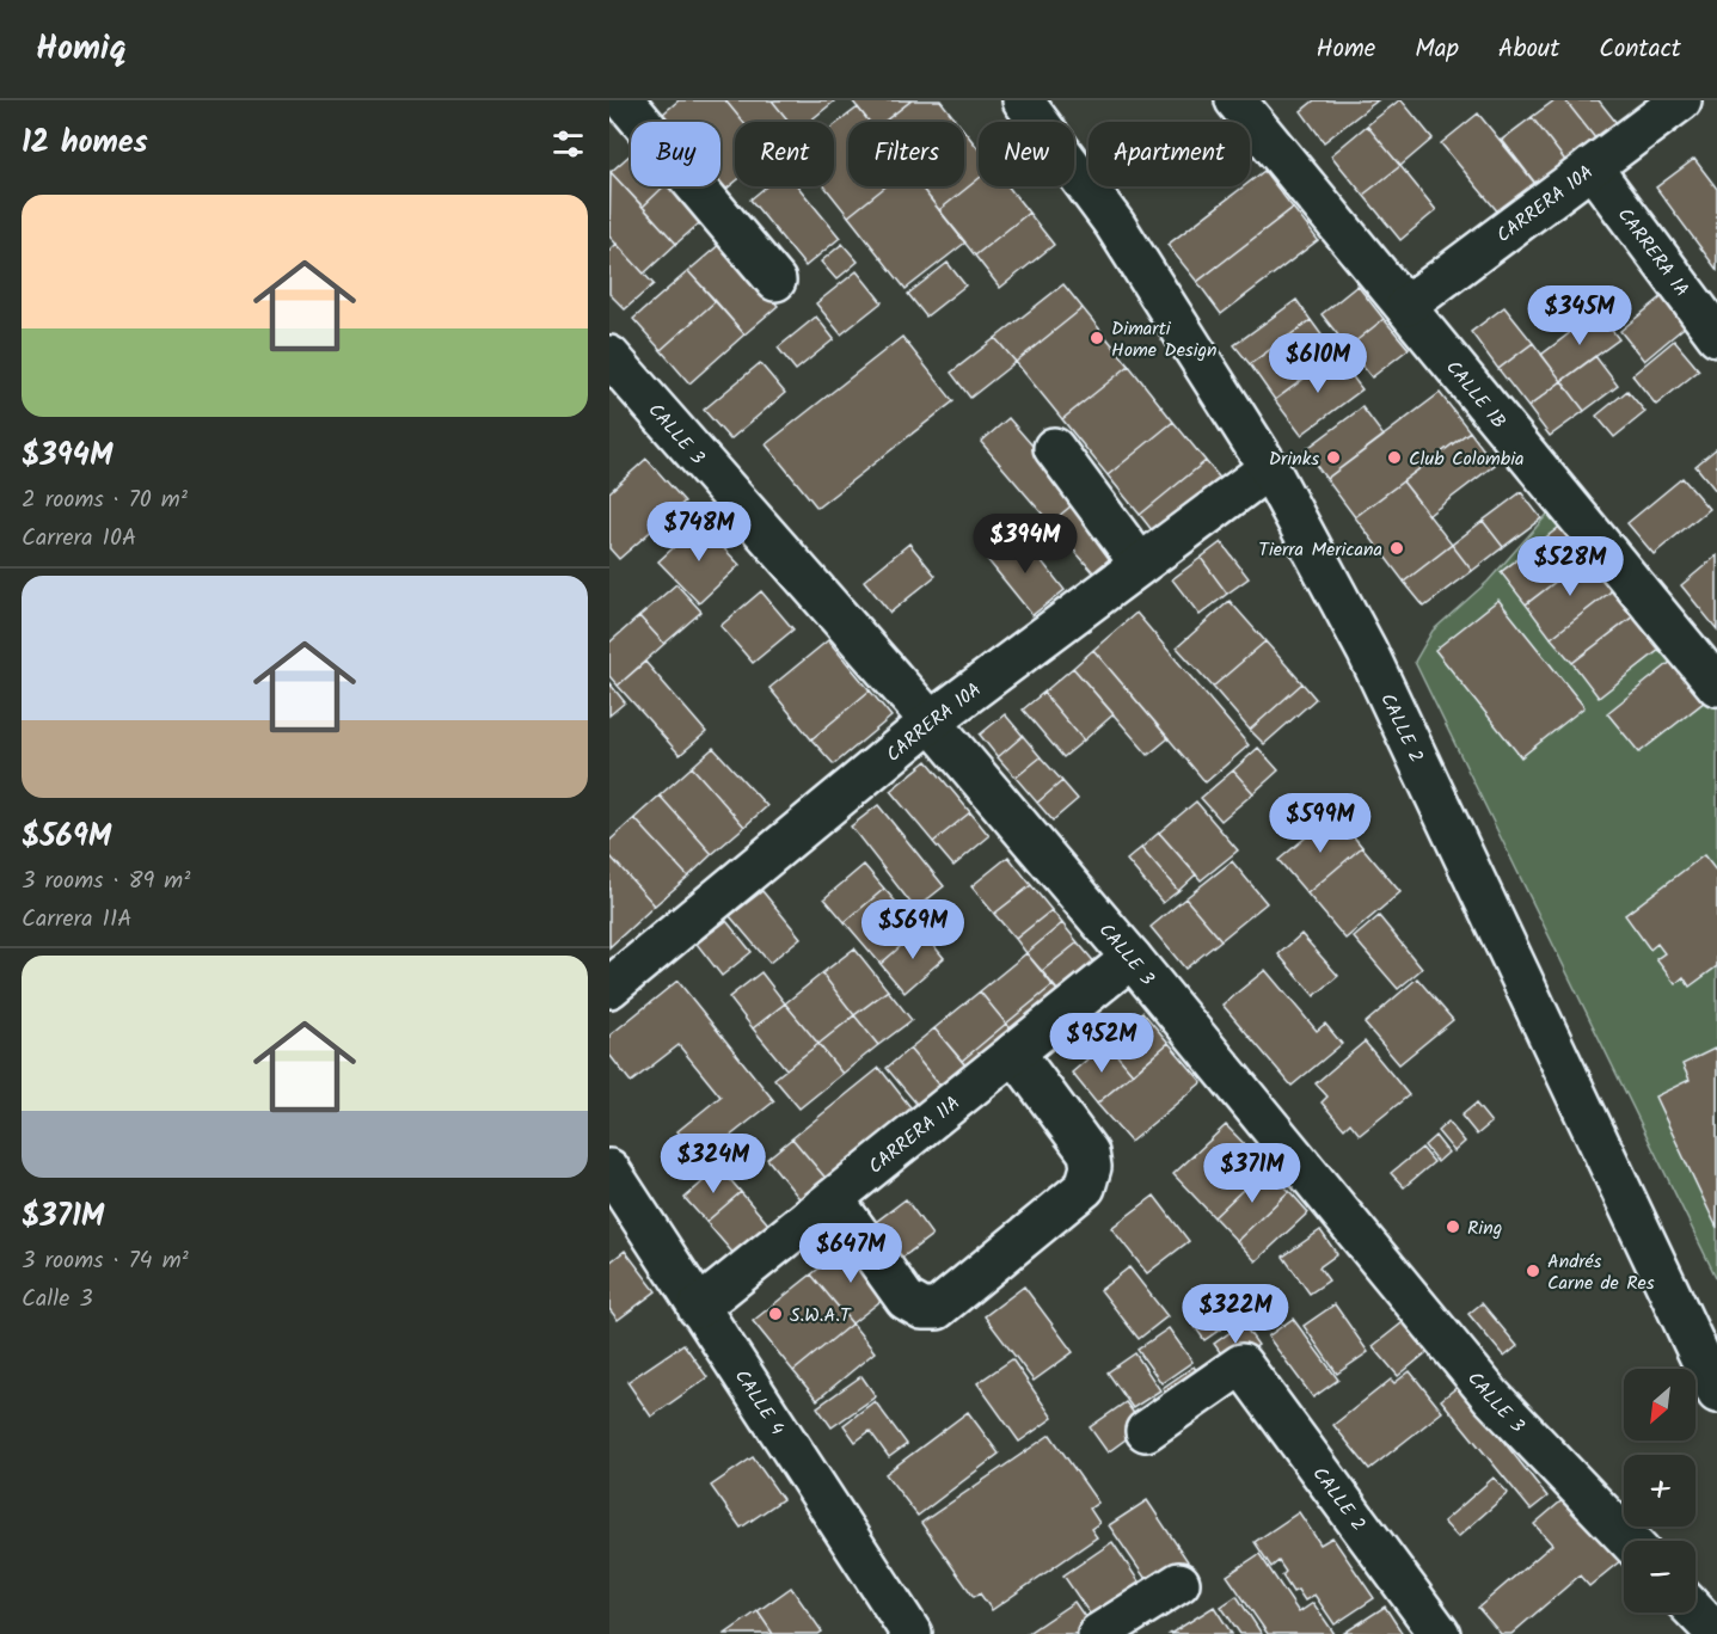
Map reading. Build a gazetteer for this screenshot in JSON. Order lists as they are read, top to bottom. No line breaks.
{"streets":{"street":["CARRERA 10A","CARRERA 1A","CALLE 1B","CALLE 3","CALLE 2","CARRERA 11A","CALLE 4"]},"crossings":[["CARRERA 10A","CARRERA 1A"],["CARRERA 10A","CALLE 1B"],["CARRERA 10A","CALLE 3"],["CARRERA 10A","CALLE 2"],["CALLE 3","CARRERA 11A"],["CARRERA 11A","CALLE 4"]],"places":["Dimarti Home Design","Drinks","Club Colombia","Tierra Mericana","Ring","Andrés Carne de Res","S.W.A.T"],"north":"bottom left","page":{"header":"Homiq","nav":["Home","Map","About","Contact"],"heading":"12 homes","chip":["Buy","Rent","Filters","New","Apartment"],"list":[{"name":"$394M","note":"2 rooms · 70 m² · Carrera 10A"},{"name":"$569M","note":"3 rooms · 89 m² · Carrera 11A"},{"name":"$371M","note":"3 rooms · 74 m² · Calle 3"}],"price":["$345M","$610M","$748M","$394M","$528M","$599M","$569M","$952M","$324M","$371M","$647M","$322M"],"map_buttons":["+","−"]}}
